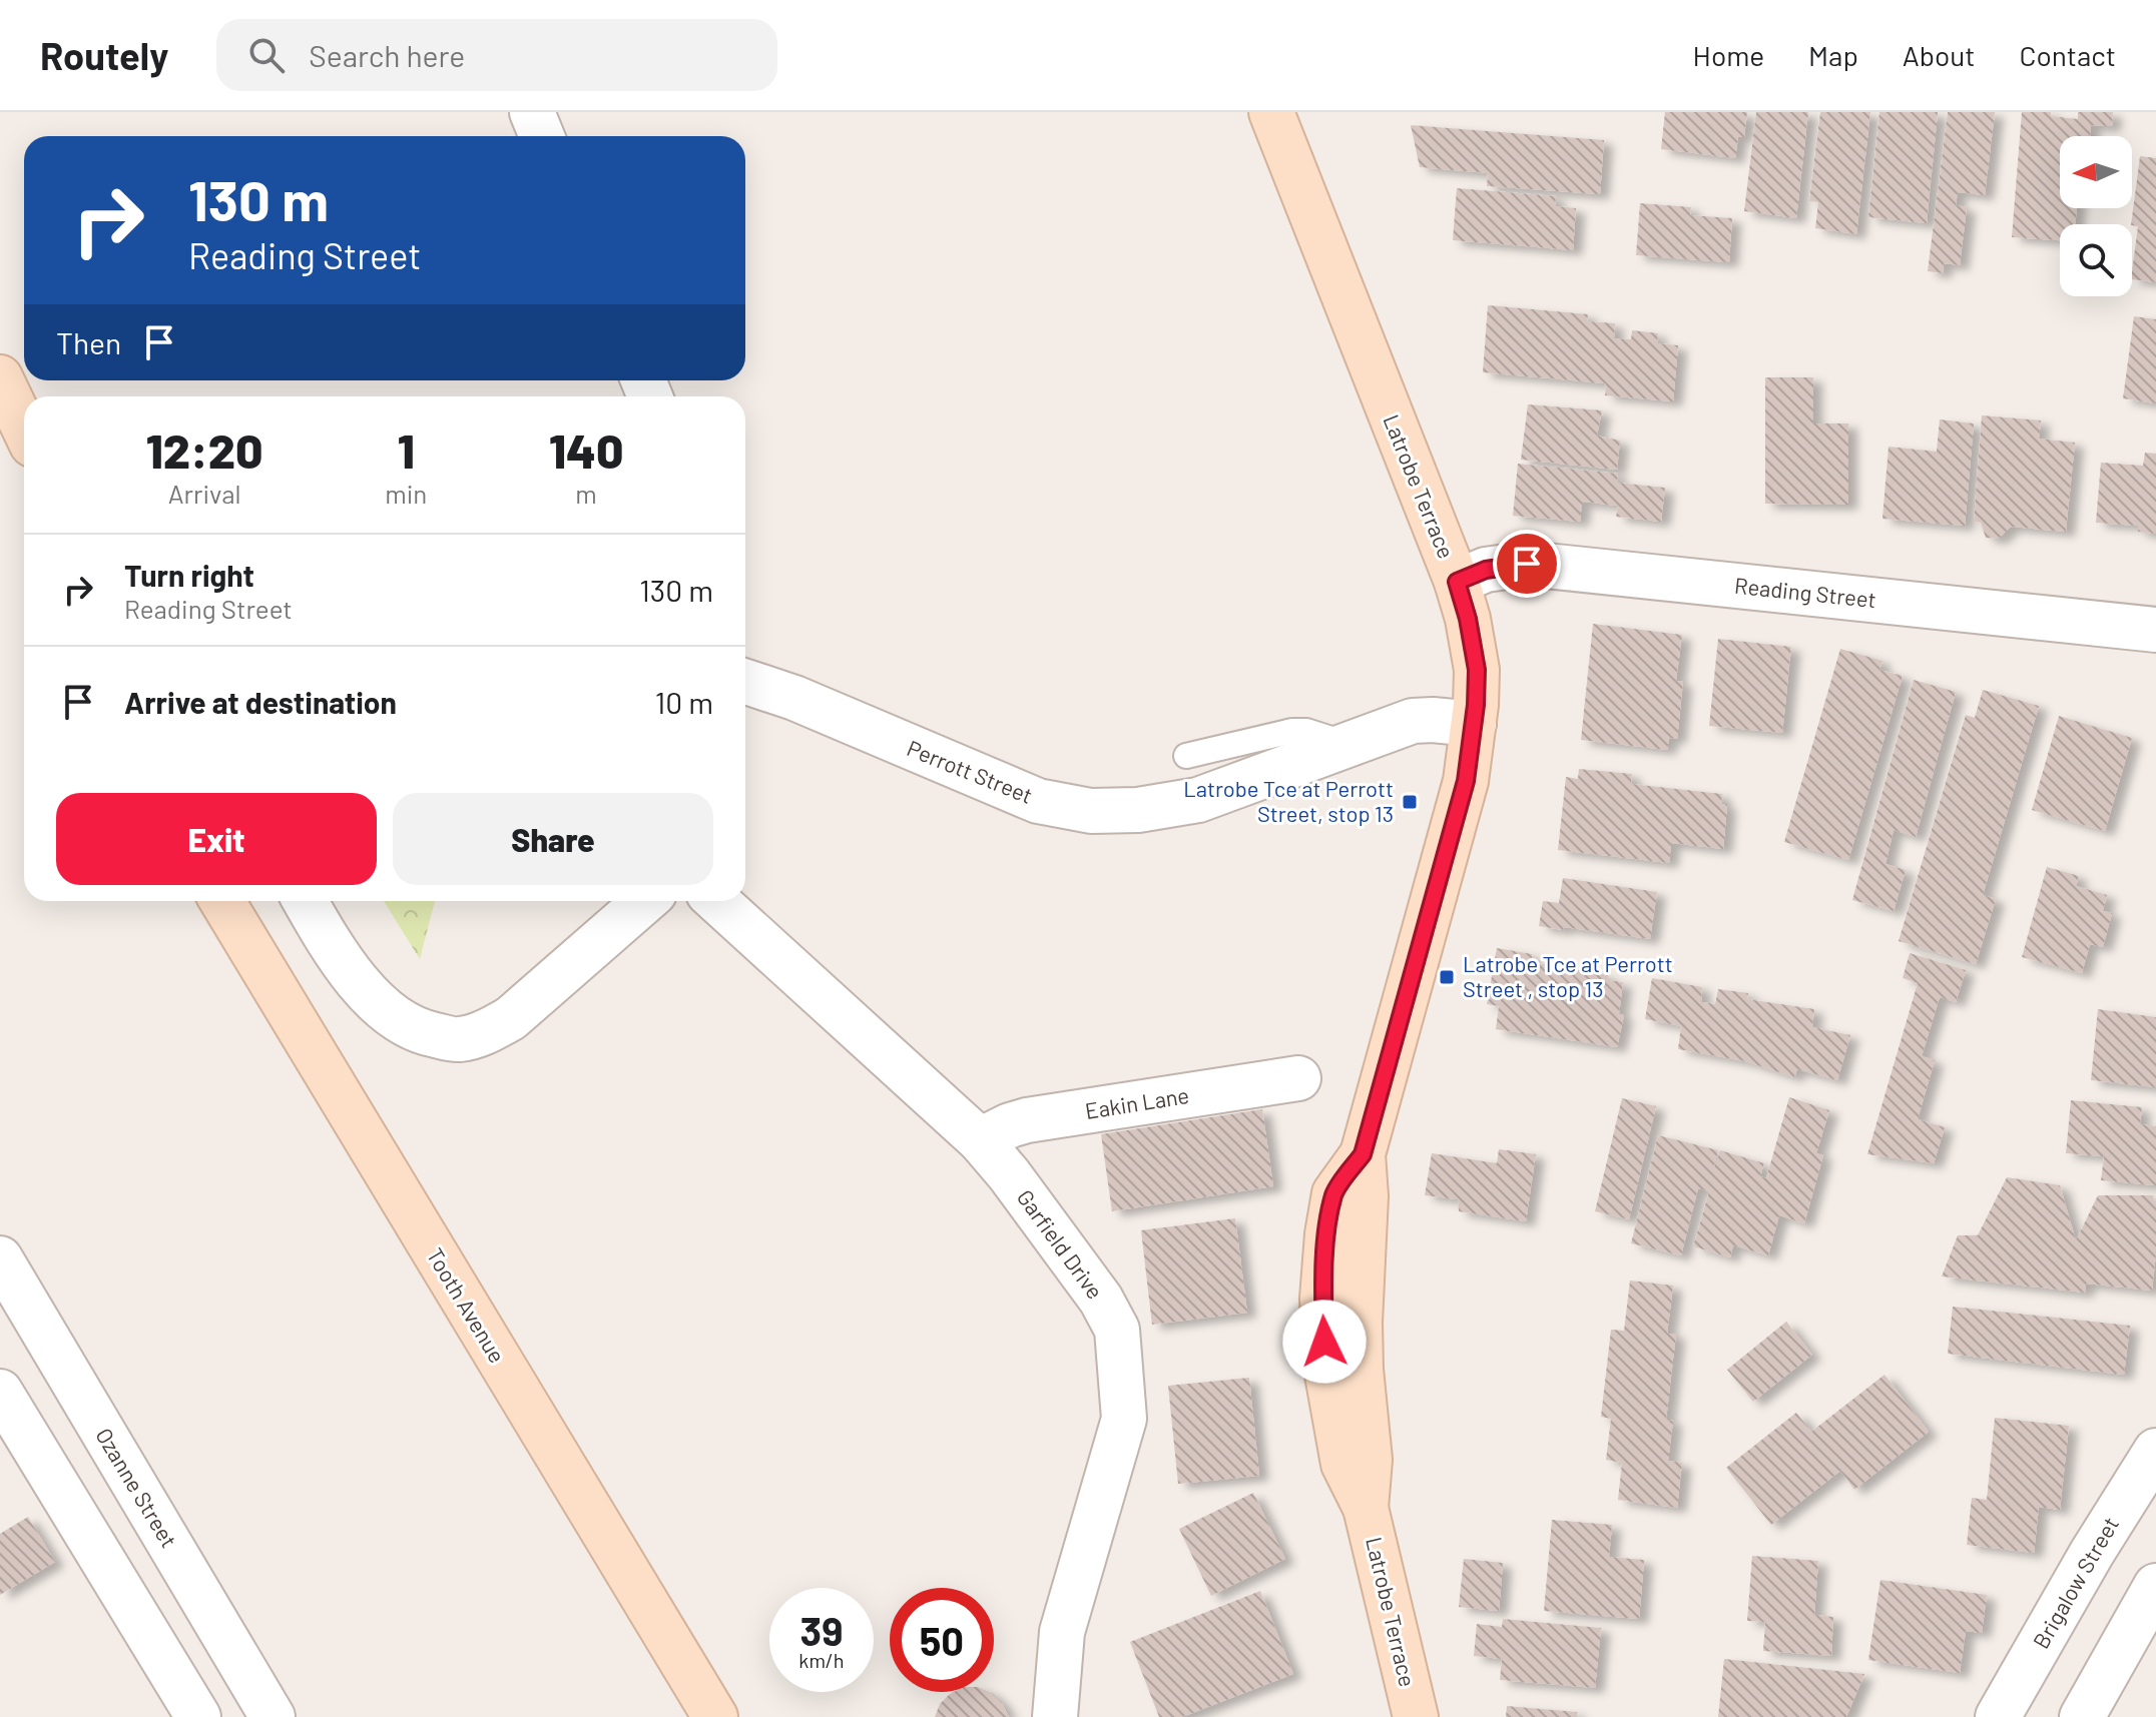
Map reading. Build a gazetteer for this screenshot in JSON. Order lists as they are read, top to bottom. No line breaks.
{"streets":{"main road":["Latrobe Terrace","Tooth Avenue"],"street":["Reading Street","Perrott Street","Eakin Lane","Garfield Drive","Ozanne Street","Brigalow Street"]},"crossings":[["Latrobe Terrace","Reading Street"],["Latrobe Terrace","Perrott Street"],["Eakin Lane","Garfield Drive"]],"places":{"transit":["Latrobe Tce at Perrott Street, stop 13","Latrobe Tce at Perrott Street , stop 13"]},"north":"left","page":{"header":"Routely","search":"Search here","nav":["Home","Map","About","Contact"],"turn":["130 m","Reading Street"],"then":"Then","eta":["12:20","Arrival","1","min","140","m"],"list":[{"name":"Turn right","note":"Reading Street","value":"130 m"},{"name":"Arrive at destination","value":"10 m"}],"buttons":["Exit","Share"],"speed":"39 km/h","limit":"50"}}
